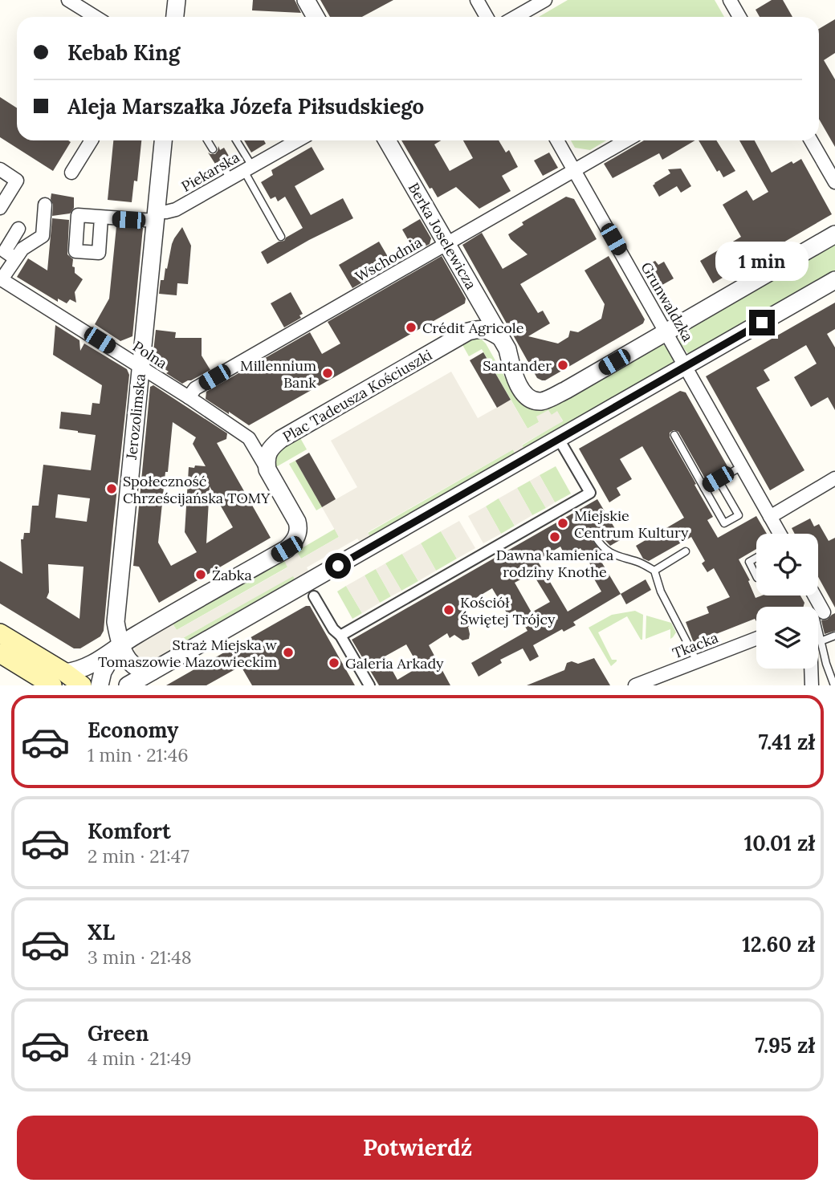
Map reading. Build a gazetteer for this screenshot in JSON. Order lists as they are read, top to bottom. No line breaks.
{"streets":{"street":["Piekarska","Berka Joselewicza","Wschodnia","Grunwaldzka","Polna","Plac Tadeusza Kościuszki","Jerozolimska","Tkacka"]},"crossings":[["Piekarska","Jerozolimska"],["Berka Joselewicza","Wschodnia"],["Berka Joselewicza","Plac Tadeusza Kościuszki"],["Wschodnia","Grunwaldzka"],["Wschodnia","Polna"],["Polna","Plac Tadeusza Kościuszki"],["Polna","Jerozolimska"]],"places":["Crédit Agricole","Santander","Millennium Bank","Społeczność Chrześcijańska TOMY","Miejskie Centrum Kultury","Dawna kamienica rodziny Knothe","Żabka","Kościół Świętej Trójcy","Straż Miejska w Tomaszowie Mazowieckim","Galeria Arkady"],"page":{"banner":["Kebab King","Aleja Marszałka Józefa Piłsudskiego"],"bubble":"1 min","list":[{"name":"Economy","note":"1 min · 21:46","value":"7.41 zł"},{"name":"Komfort","note":"2 min · 21:47","value":"10.01 zł"},{"name":"XL","note":"3 min · 21:48","value":"12.60 zł"},{"name":"Green","note":"4 min · 21:49","value":"7.95 zł"}],"buttons":"Potwierdź"}}
